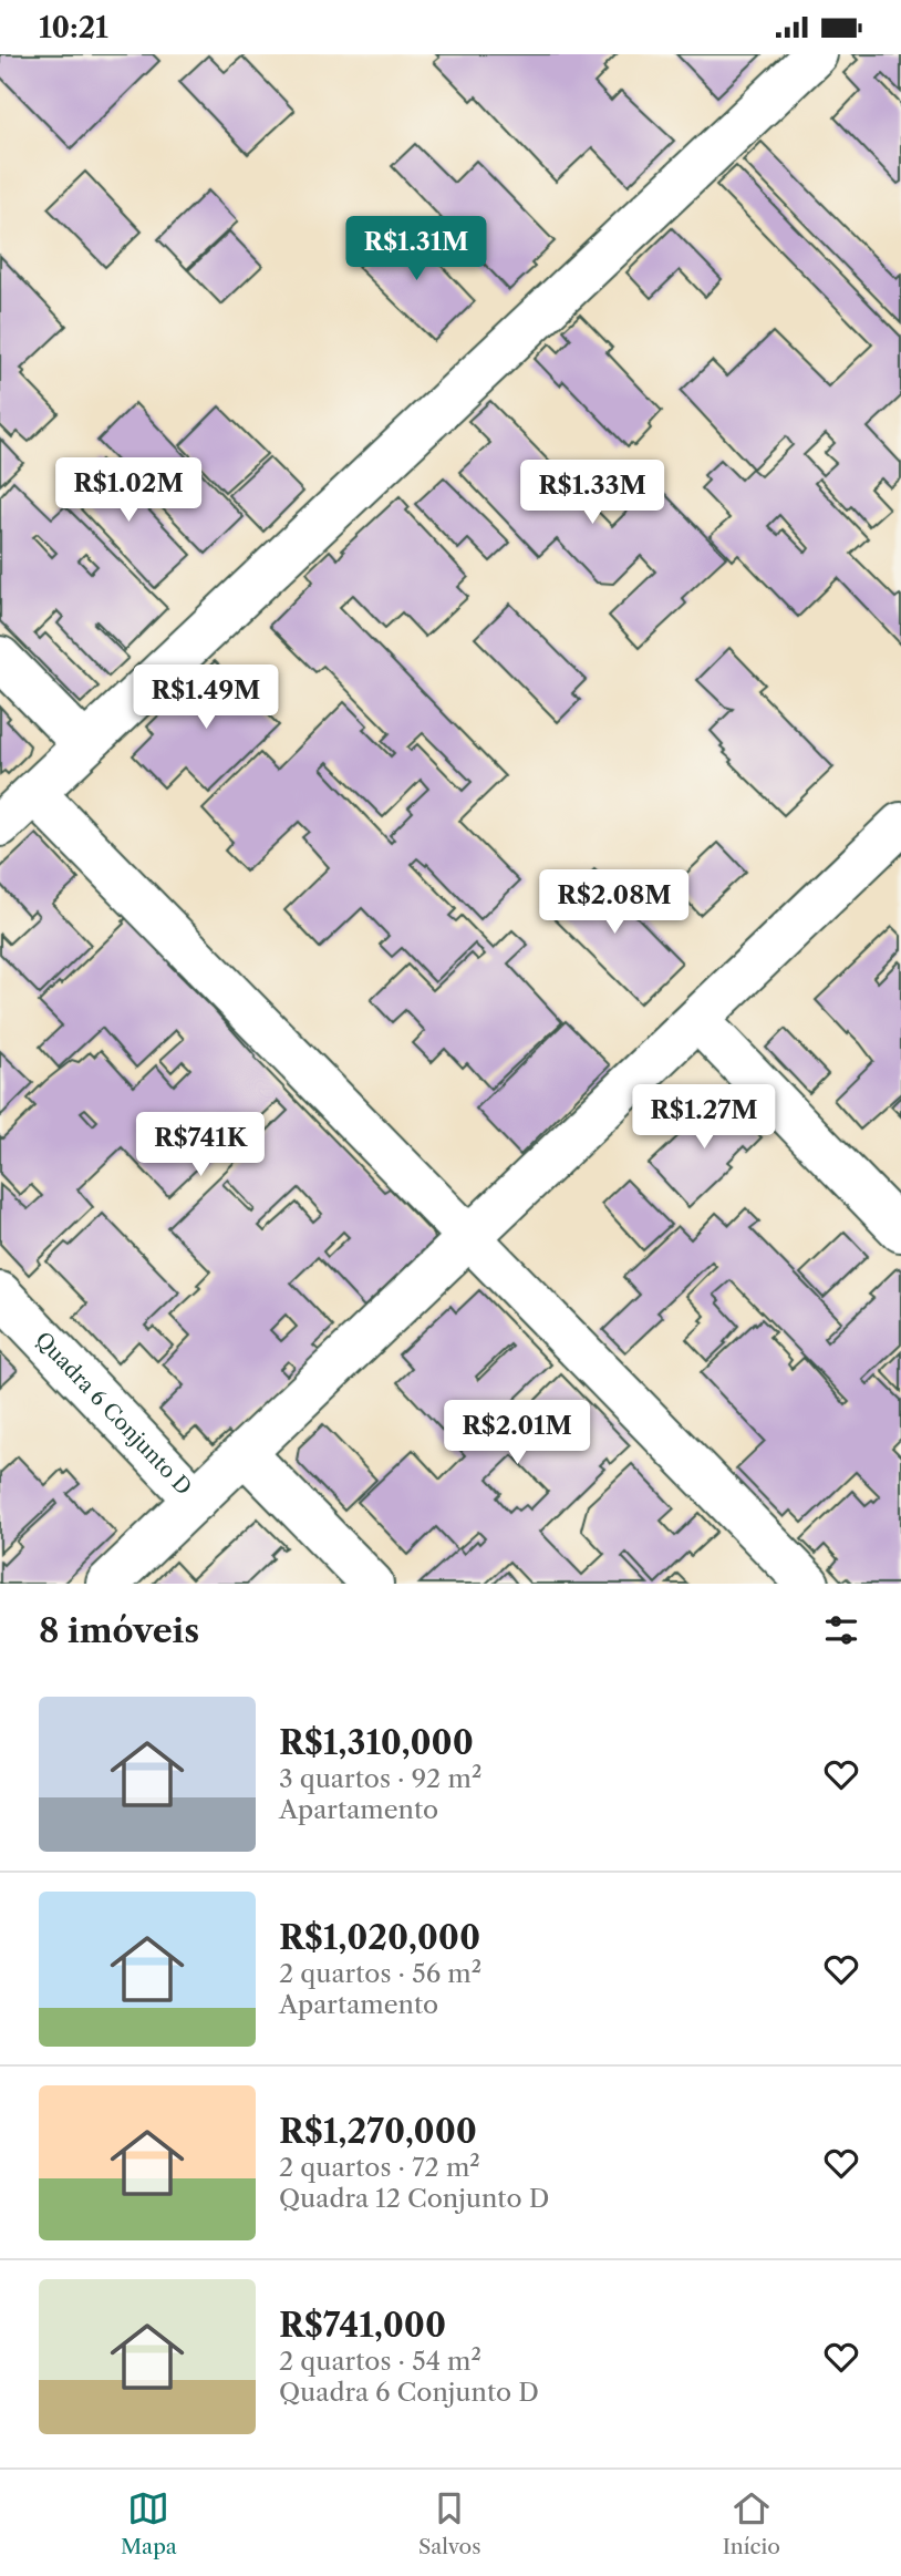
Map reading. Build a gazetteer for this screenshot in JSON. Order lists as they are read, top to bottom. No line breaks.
{"streets":{"street":["Quadra 6 Conjunto D"]},"page":{"status":"10:21","price":["R$1.31M","R$1.02M","R$1.33M","R$1.49M","R$2.08M","R$1.27M","R$741K","R$2.01M"],"heading":"8 imóveis","list":[{"name":"R$1,310,000","note":"3 quartos · 92 m² · Apartamento"},{"name":"R$1,020,000","note":"2 quartos · 56 m² · Apartamento"},{"name":"R$1,270,000","note":"2 quartos · 72 m² · Quadra 12 Conjunto D"},{"name":"R$741,000","note":"2 quartos · 54 m² · Quadra 6 Conjunto D"}],"tabs":["Mapa","Salvos","Início"]}}
